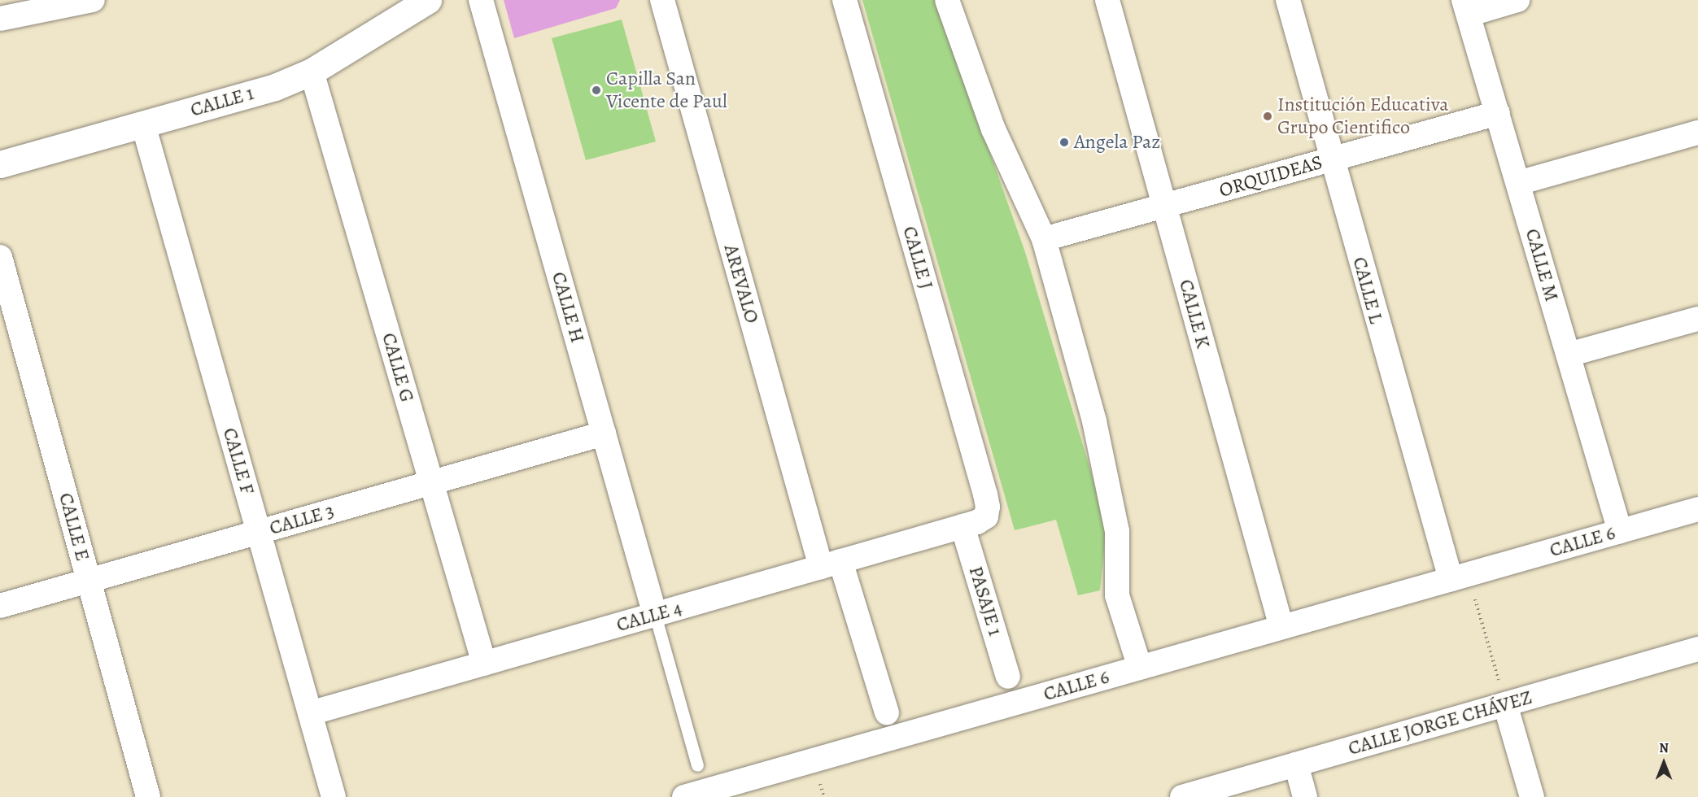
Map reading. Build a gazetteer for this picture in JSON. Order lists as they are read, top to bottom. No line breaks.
{"streets":{"street":["CALLE 1","ORQUIDEAS","CALLE J","CALLE M","AREVALO","CALLE L","CALLE H","CALLE K","CALLE G","CALLE F","CALLE 3","CALLE E","CALLE 6","PASAJE 1","CALLE 4","CALLE JORGE CHÁVEZ"]},"crossings":[["CALLE 1","CALLE G"],["CALLE 1","CALLE F"],["ORQUIDEAS","CALLE M"],["ORQUIDEAS","CALLE L"],["ORQUIDEAS","CALLE K"],["CALLE J","CALLE 4"],["CALLE M","CALLE 6"],["AREVALO","CALLE 4"],["CALLE L","CALLE 6"],["CALLE H","CALLE 3"],["CALLE H","CALLE 4"],["CALLE K","CALLE 6"],["CALLE G","CALLE 3"],["CALLE G","CALLE 4"],["CALLE F","CALLE 3"],["CALLE F","CALLE 4"],["CALLE 3","CALLE E"],["PASAJE 1","CALLE 4"]],"places":["Capilla San Vicente de Paul","Institución Educativa Grupo Cientifico","Angela Paz"],"north":"top"}
